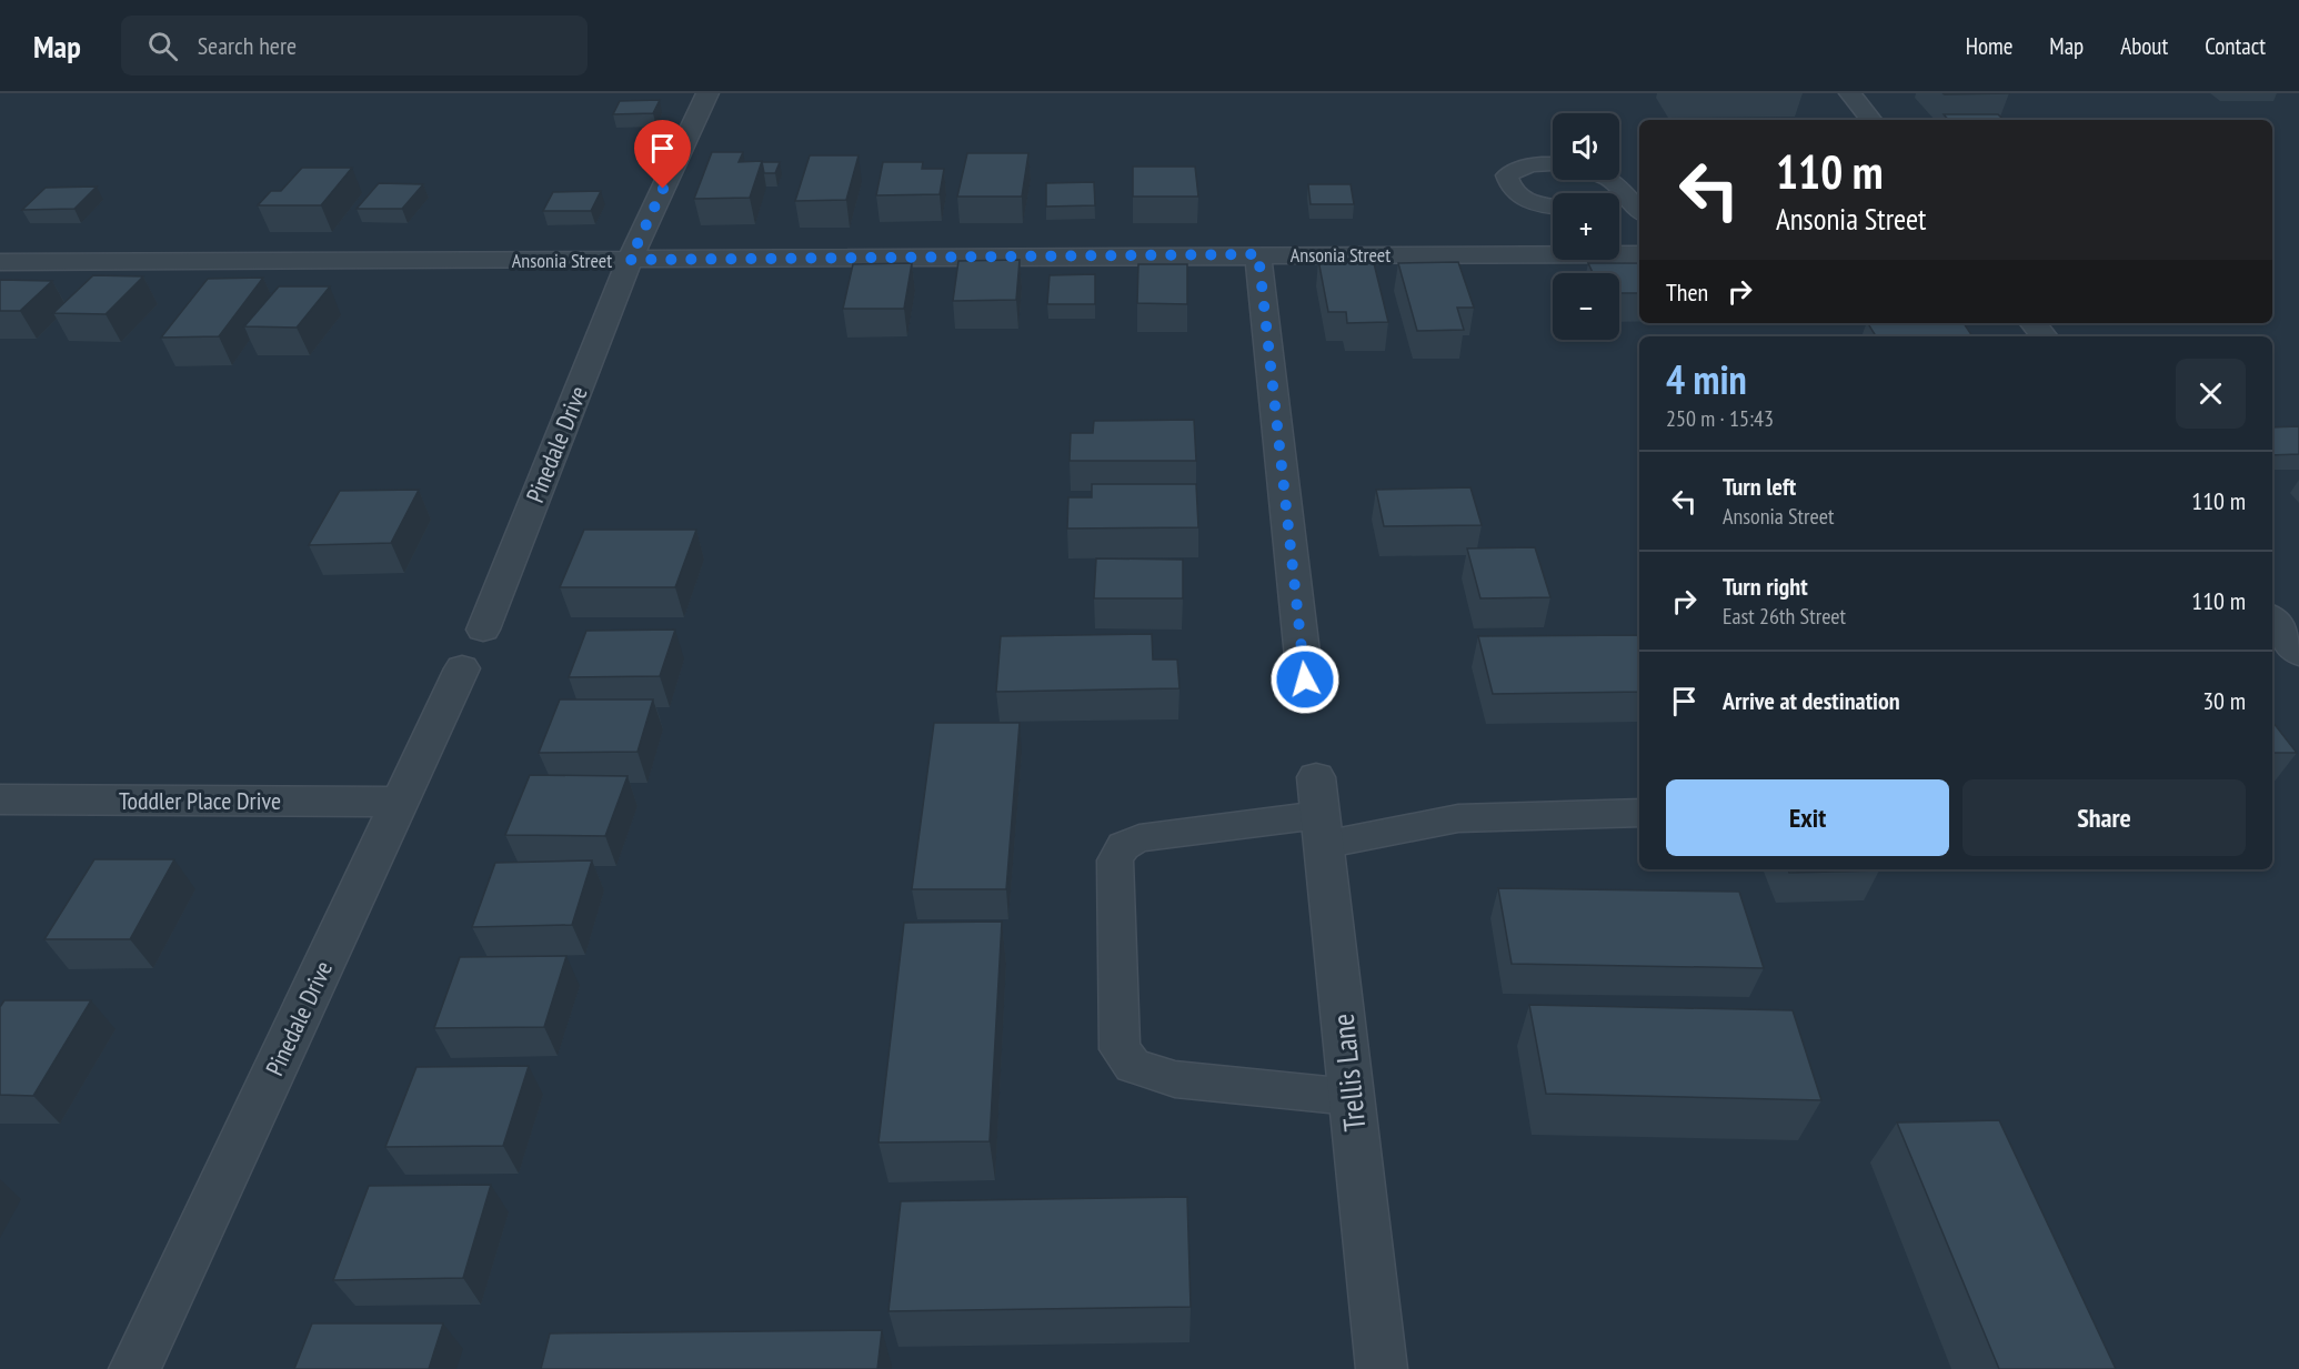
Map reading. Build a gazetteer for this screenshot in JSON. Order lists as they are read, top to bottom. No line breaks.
{"streets":{"street":["Ansonia Street","Pinedale Drive","Toddler Place Drive","Trellis Lane"]},"crossings":[["Ansonia Street","Pinedale Drive"],["Pinedale Drive","Toddler Place Drive"]],"page":{"header":"Map","search":"Search here","nav":["Home","Map","About","Contact"],"map_buttons":["+","−"],"turn":["110 m","Ansonia Street"],"then":"Then","heading":["4 min","250 m · 15:43"],"list":[{"name":"Turn left","note":"Ansonia Street","value":"110 m"},{"name":"Turn right","note":"East 26th Street","value":"110 m"},{"name":"Arrive at destination","value":"30 m"}],"buttons":["Exit","Share"]}}
